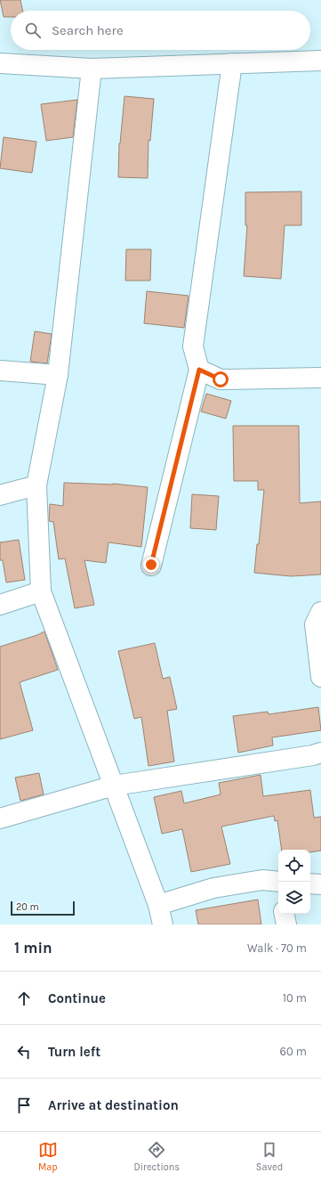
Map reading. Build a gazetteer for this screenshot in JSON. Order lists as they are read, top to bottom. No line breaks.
{"scale_bar":"20 m","page":{"search":"Search here","scale":"20 m","heading":["1 min","Walk · 70 m"],"list":[["Continue","10 m"],["Turn left","60 m"],"Arrive at destination"],"nav":["Map","Directions","Saved"]}}
